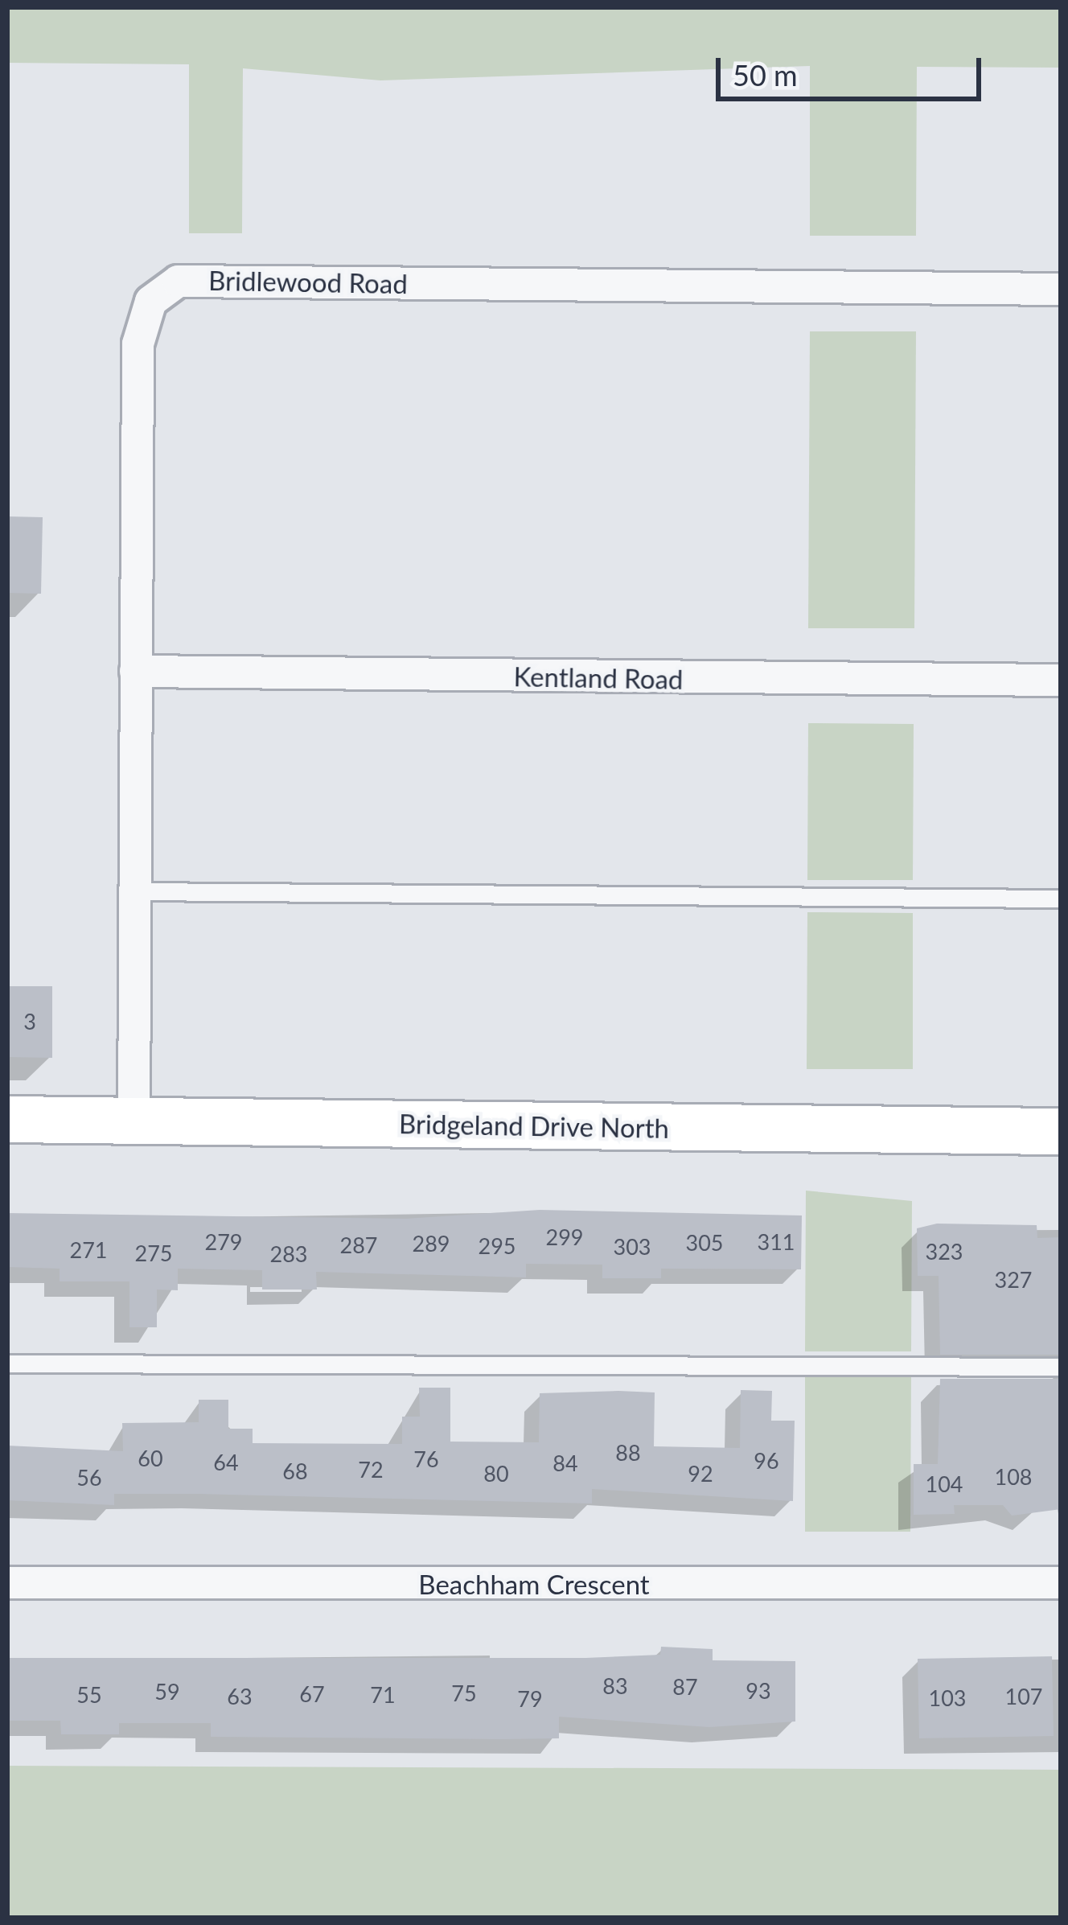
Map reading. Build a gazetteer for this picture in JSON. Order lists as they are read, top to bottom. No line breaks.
{"streets":{"street":["Bridlewood Road","Kentland Road","Bridgeland Drive North","Beachham Crescent"]},"crossings":[["Bridlewood Road","Kentland Road"],["Bridlewood Road","Bridgeland Drive North"]],"house_numbers":["3","299","279","311","305","289","287","295","303","271","323","275","283","327","88","60","76","96","64","84","72","68","80","92","108","56","104","83","87","93","59","75","67","55","71","63","107","103","79"],"scale_bar":"50 m"}
